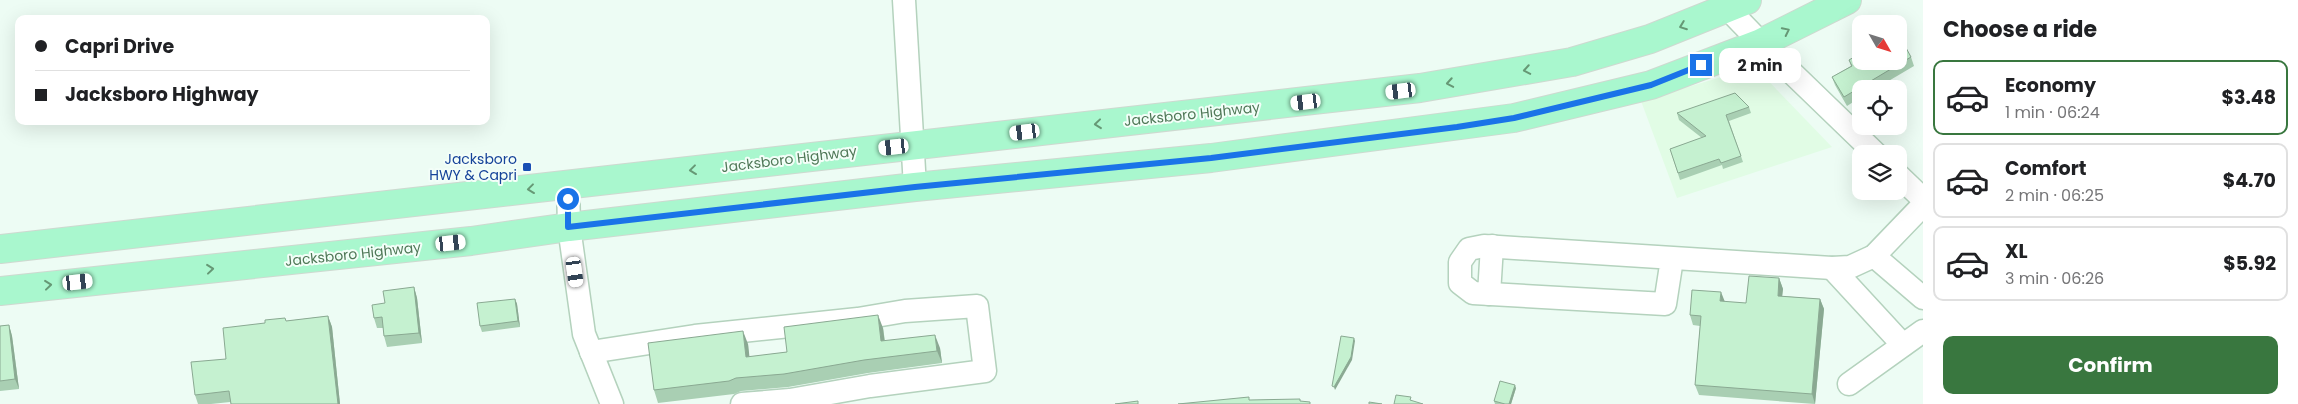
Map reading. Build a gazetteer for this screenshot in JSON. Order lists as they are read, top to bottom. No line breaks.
{"streets":{"main road":["Jacksboro Highway"]},"places":{"transit":["Jacksboro HWY & Capri"]},"north":"bottom right","page":{"heading":"Choose a ride","banner":["Capri Drive","Jacksboro Highway"],"bubble":"2 min","list":[{"name":"Economy","note":"1 min · 06:24","value":"$3.48"},{"name":"Comfort","note":"2 min · 06:25","value":"$4.70"},{"name":"XL","note":"3 min · 06:26","value":"$5.92"}],"buttons":"Confirm"}}
